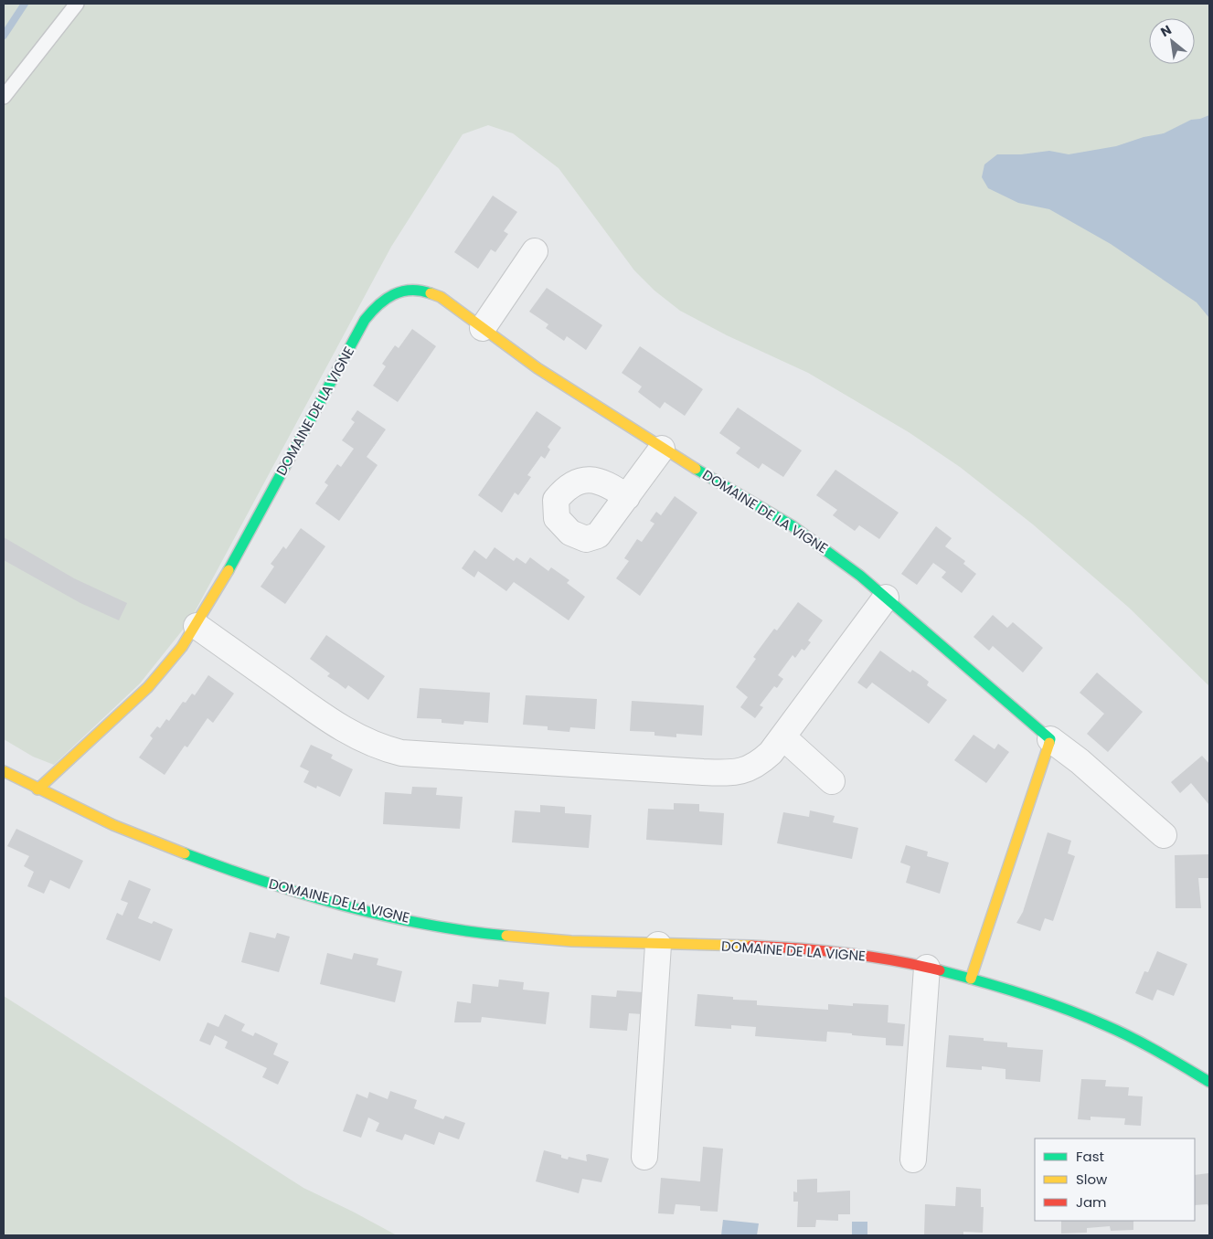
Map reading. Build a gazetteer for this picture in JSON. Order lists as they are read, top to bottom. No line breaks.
{"streets":{"street":["DOMAINE DE LA VIGNE"]},"legend":["Fast","Slow","Jam"],"north":"top left"}
